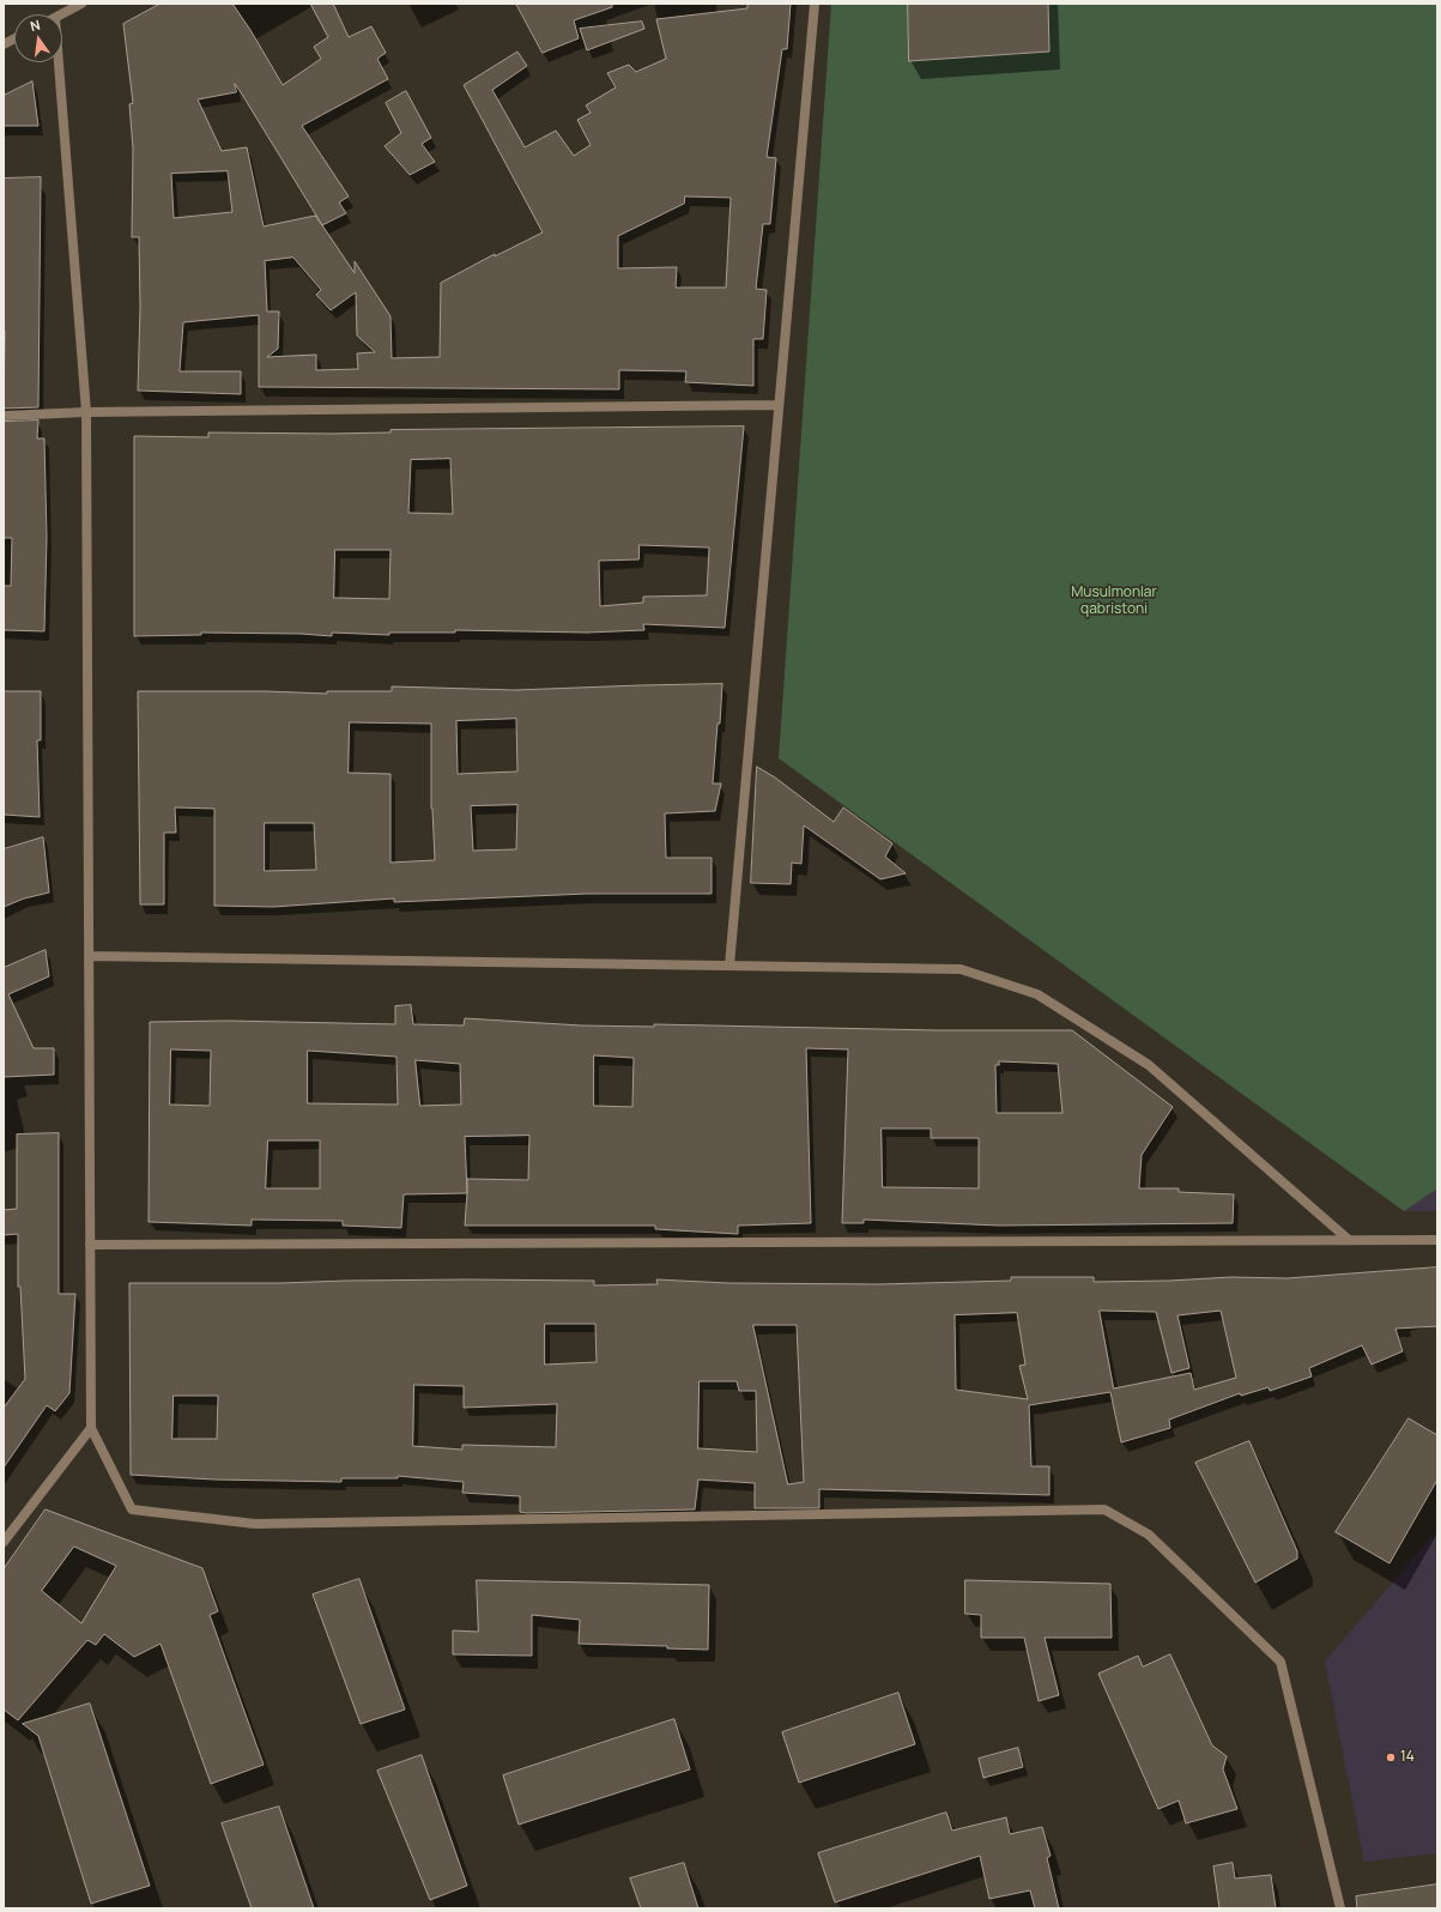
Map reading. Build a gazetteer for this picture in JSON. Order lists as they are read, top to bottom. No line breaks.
{"parks":["Musulmonlar qabristoni"],"places":["14"],"north":"top"}
